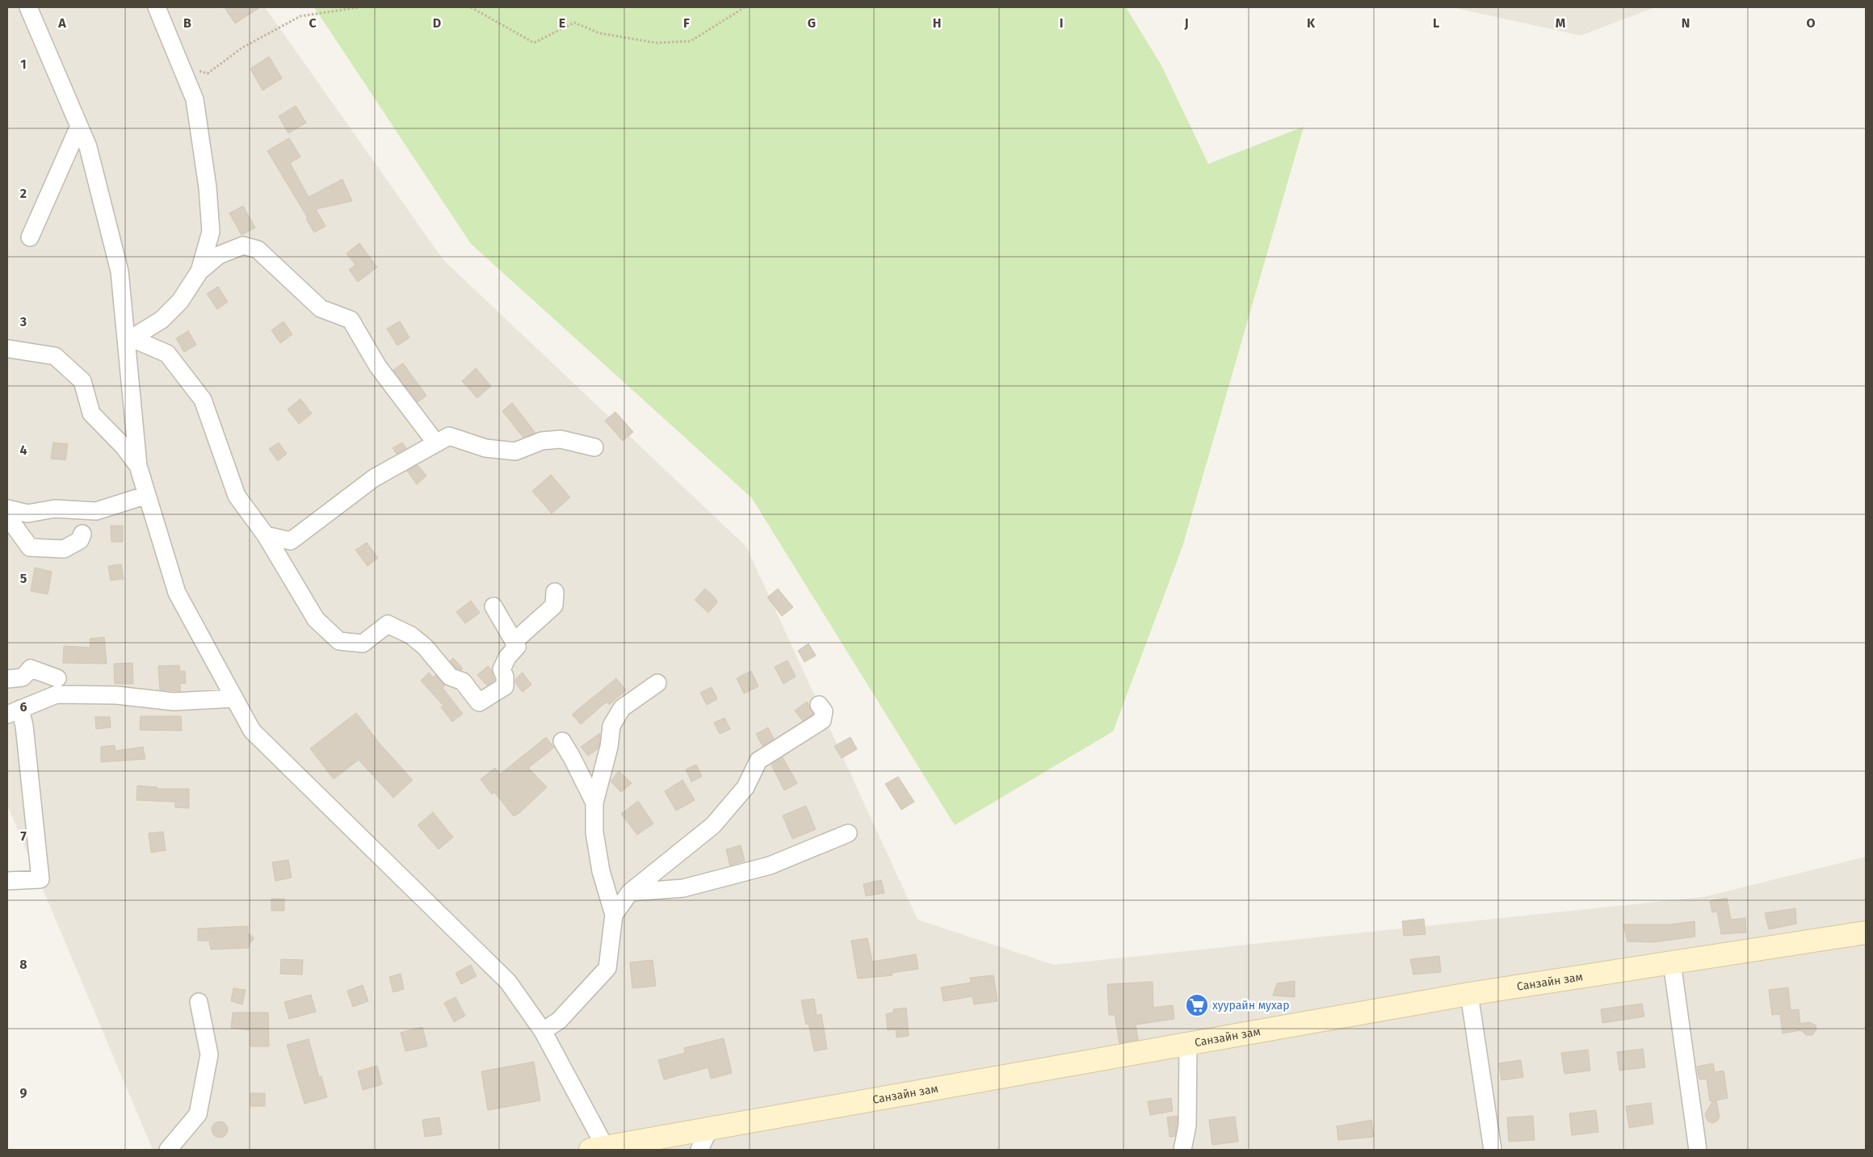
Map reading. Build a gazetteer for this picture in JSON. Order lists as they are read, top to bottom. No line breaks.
{"streets":{"main road":["Санзайн зам"]},"places":{"supermarket":["хуурайн мухар"]},"grid":{"columns":["A","B","C","D","E","F","G","H","I","J","K","L","M","N","O"],"rows":["1","2","3","4","5","6","7","8","9"]}}
